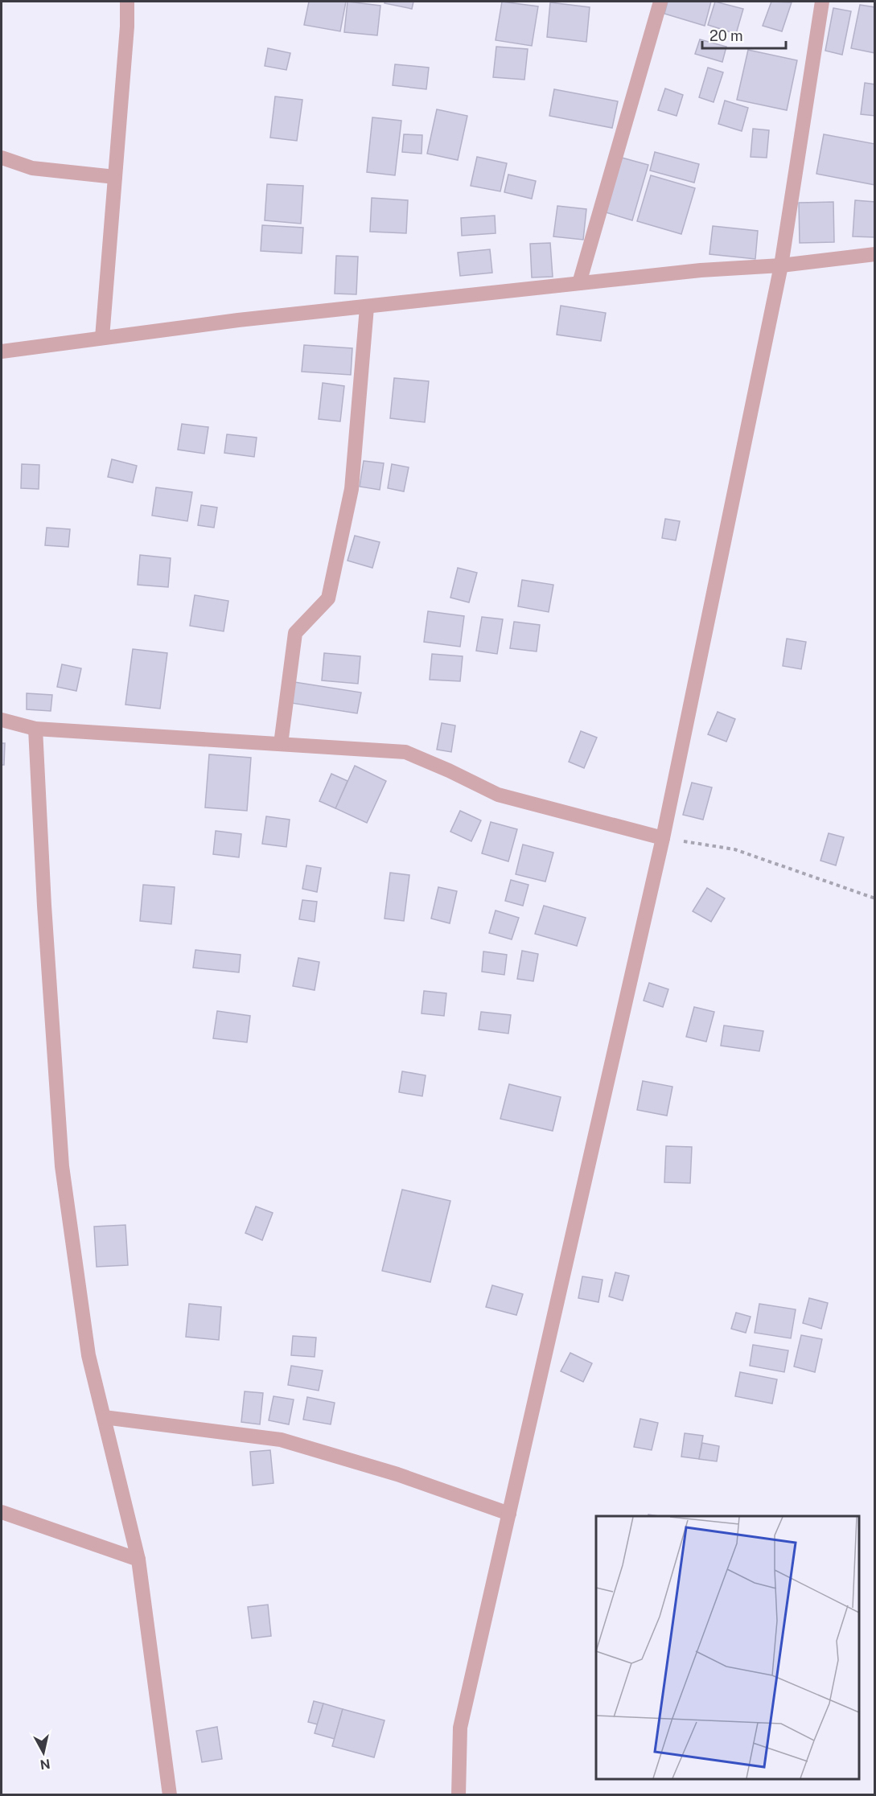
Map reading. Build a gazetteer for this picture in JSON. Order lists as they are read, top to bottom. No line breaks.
{"scale_bar":"20 m","north":"bottom"}
